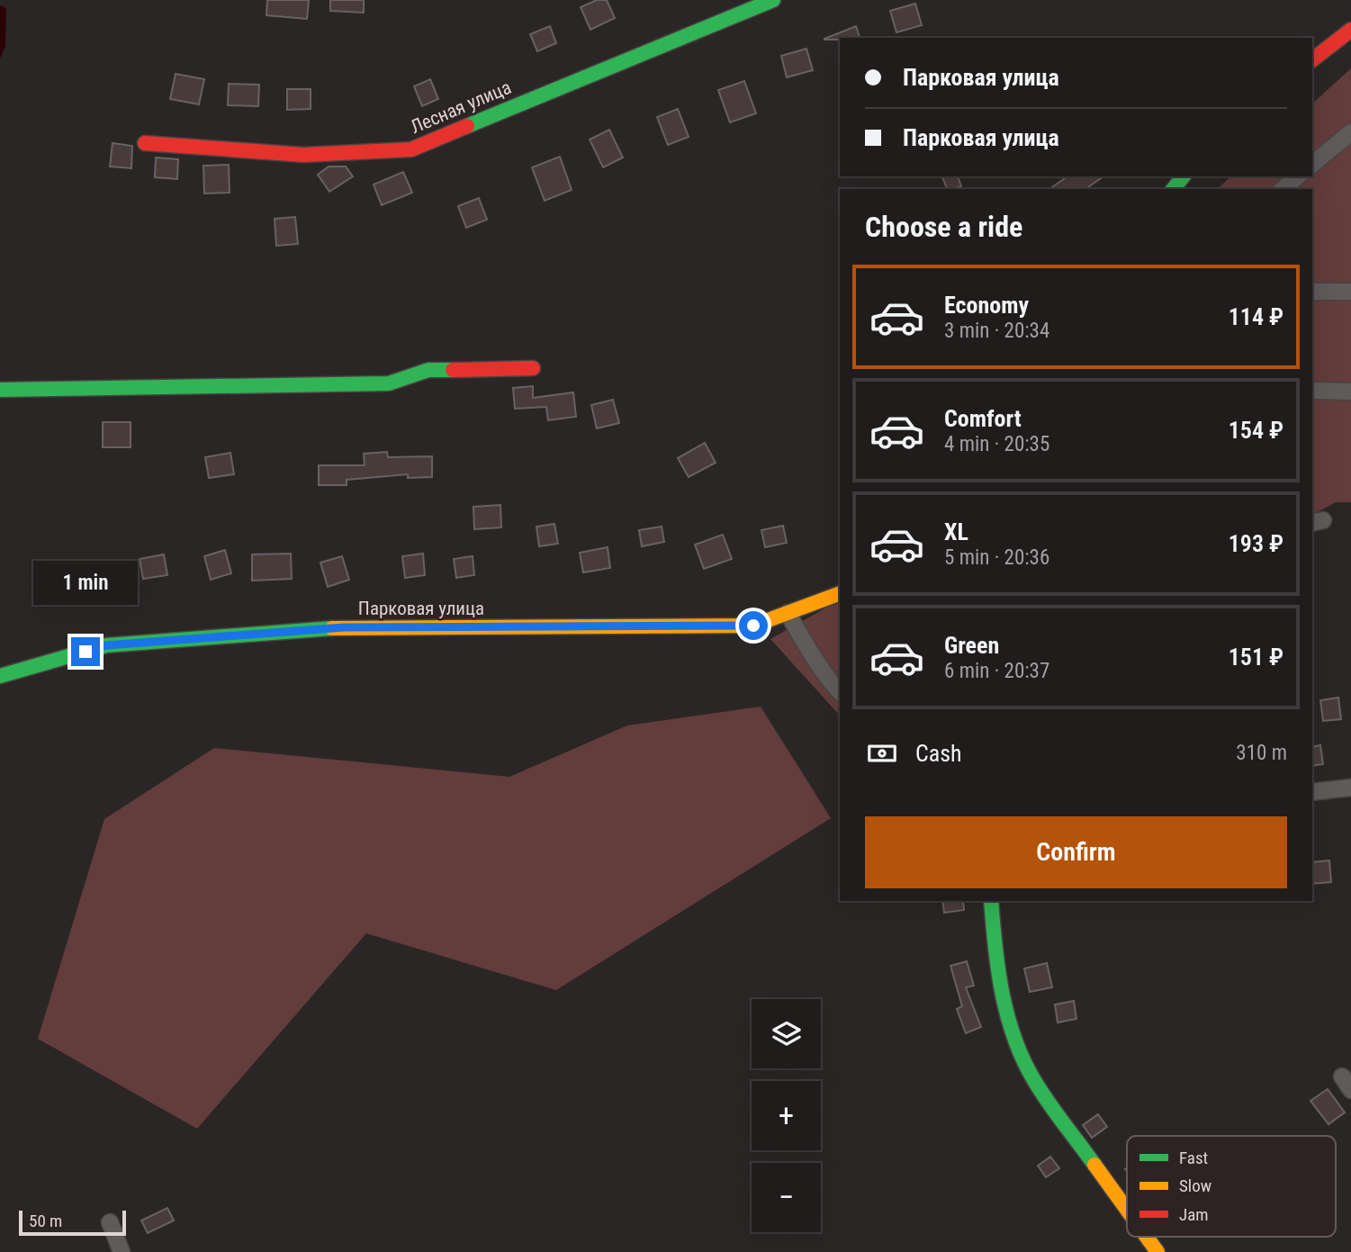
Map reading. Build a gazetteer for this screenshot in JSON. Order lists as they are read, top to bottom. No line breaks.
{"streets":{"street":["Лесная улица","Парковая улица"]},"legend":["Fast","Slow","Jam"],"scale_bar":"50 m","page":{"banner":["Парковая улица","Парковая улица"],"heading":"Choose a ride","list":[{"name":"Economy","note":"3 min · 20:34","value":"114 ₽"},{"name":"Comfort","note":"4 min · 20:35","value":"154 ₽"},{"name":"XL","note":"5 min · 20:36","value":"193 ₽"},{"name":"Green","note":"6 min · 20:37","value":"151 ₽"}],"bubble":"1 min","pay":["Cash","310 m"],"buttons":"Confirm","map_buttons":["+","−"],"scale":"50 m"}}
